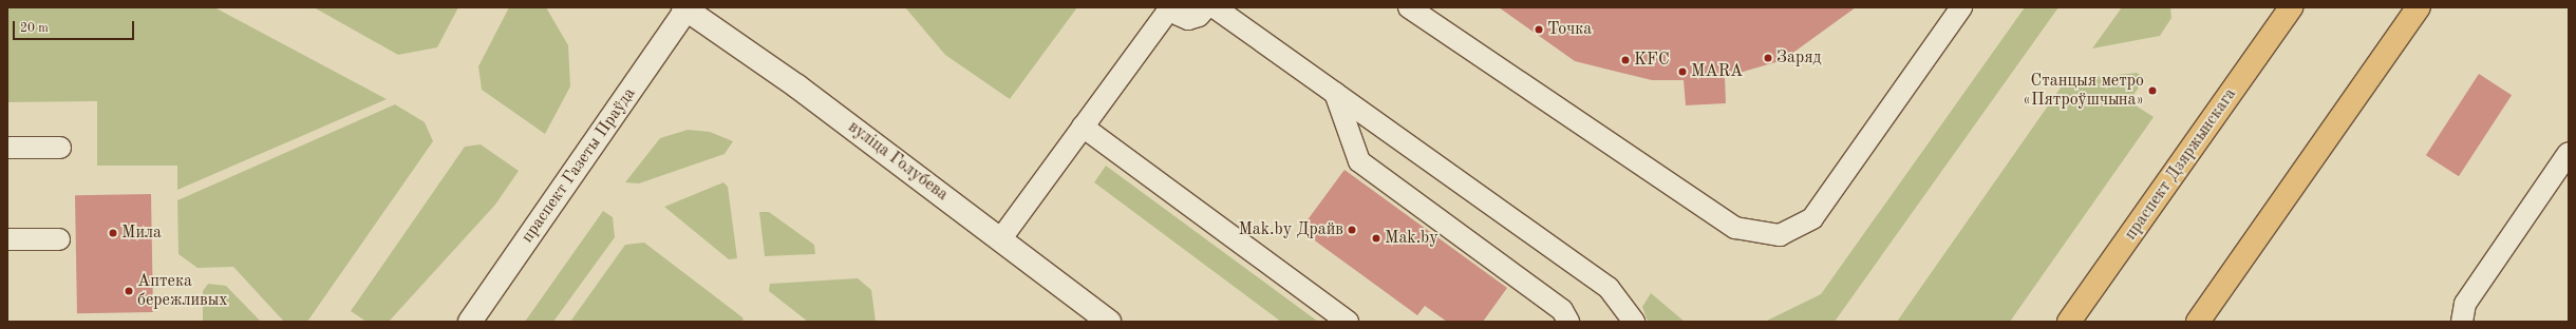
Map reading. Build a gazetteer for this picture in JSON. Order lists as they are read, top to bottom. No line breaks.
{"streets":{"main road":["вуліца Голубева","праспект Дзяржынскага","праспект Газеты Праўда"]},"crossings":[["вуліца Голубева","праспект Газеты Праўда"]],"places":["Точка","Заряд","KFC","MARA","Станцыя метро «Пятроўшчына»","Маk.by Драйв","Мила","Mak.by","Аптека бережливых"],"scale_bar":"20 m"}
